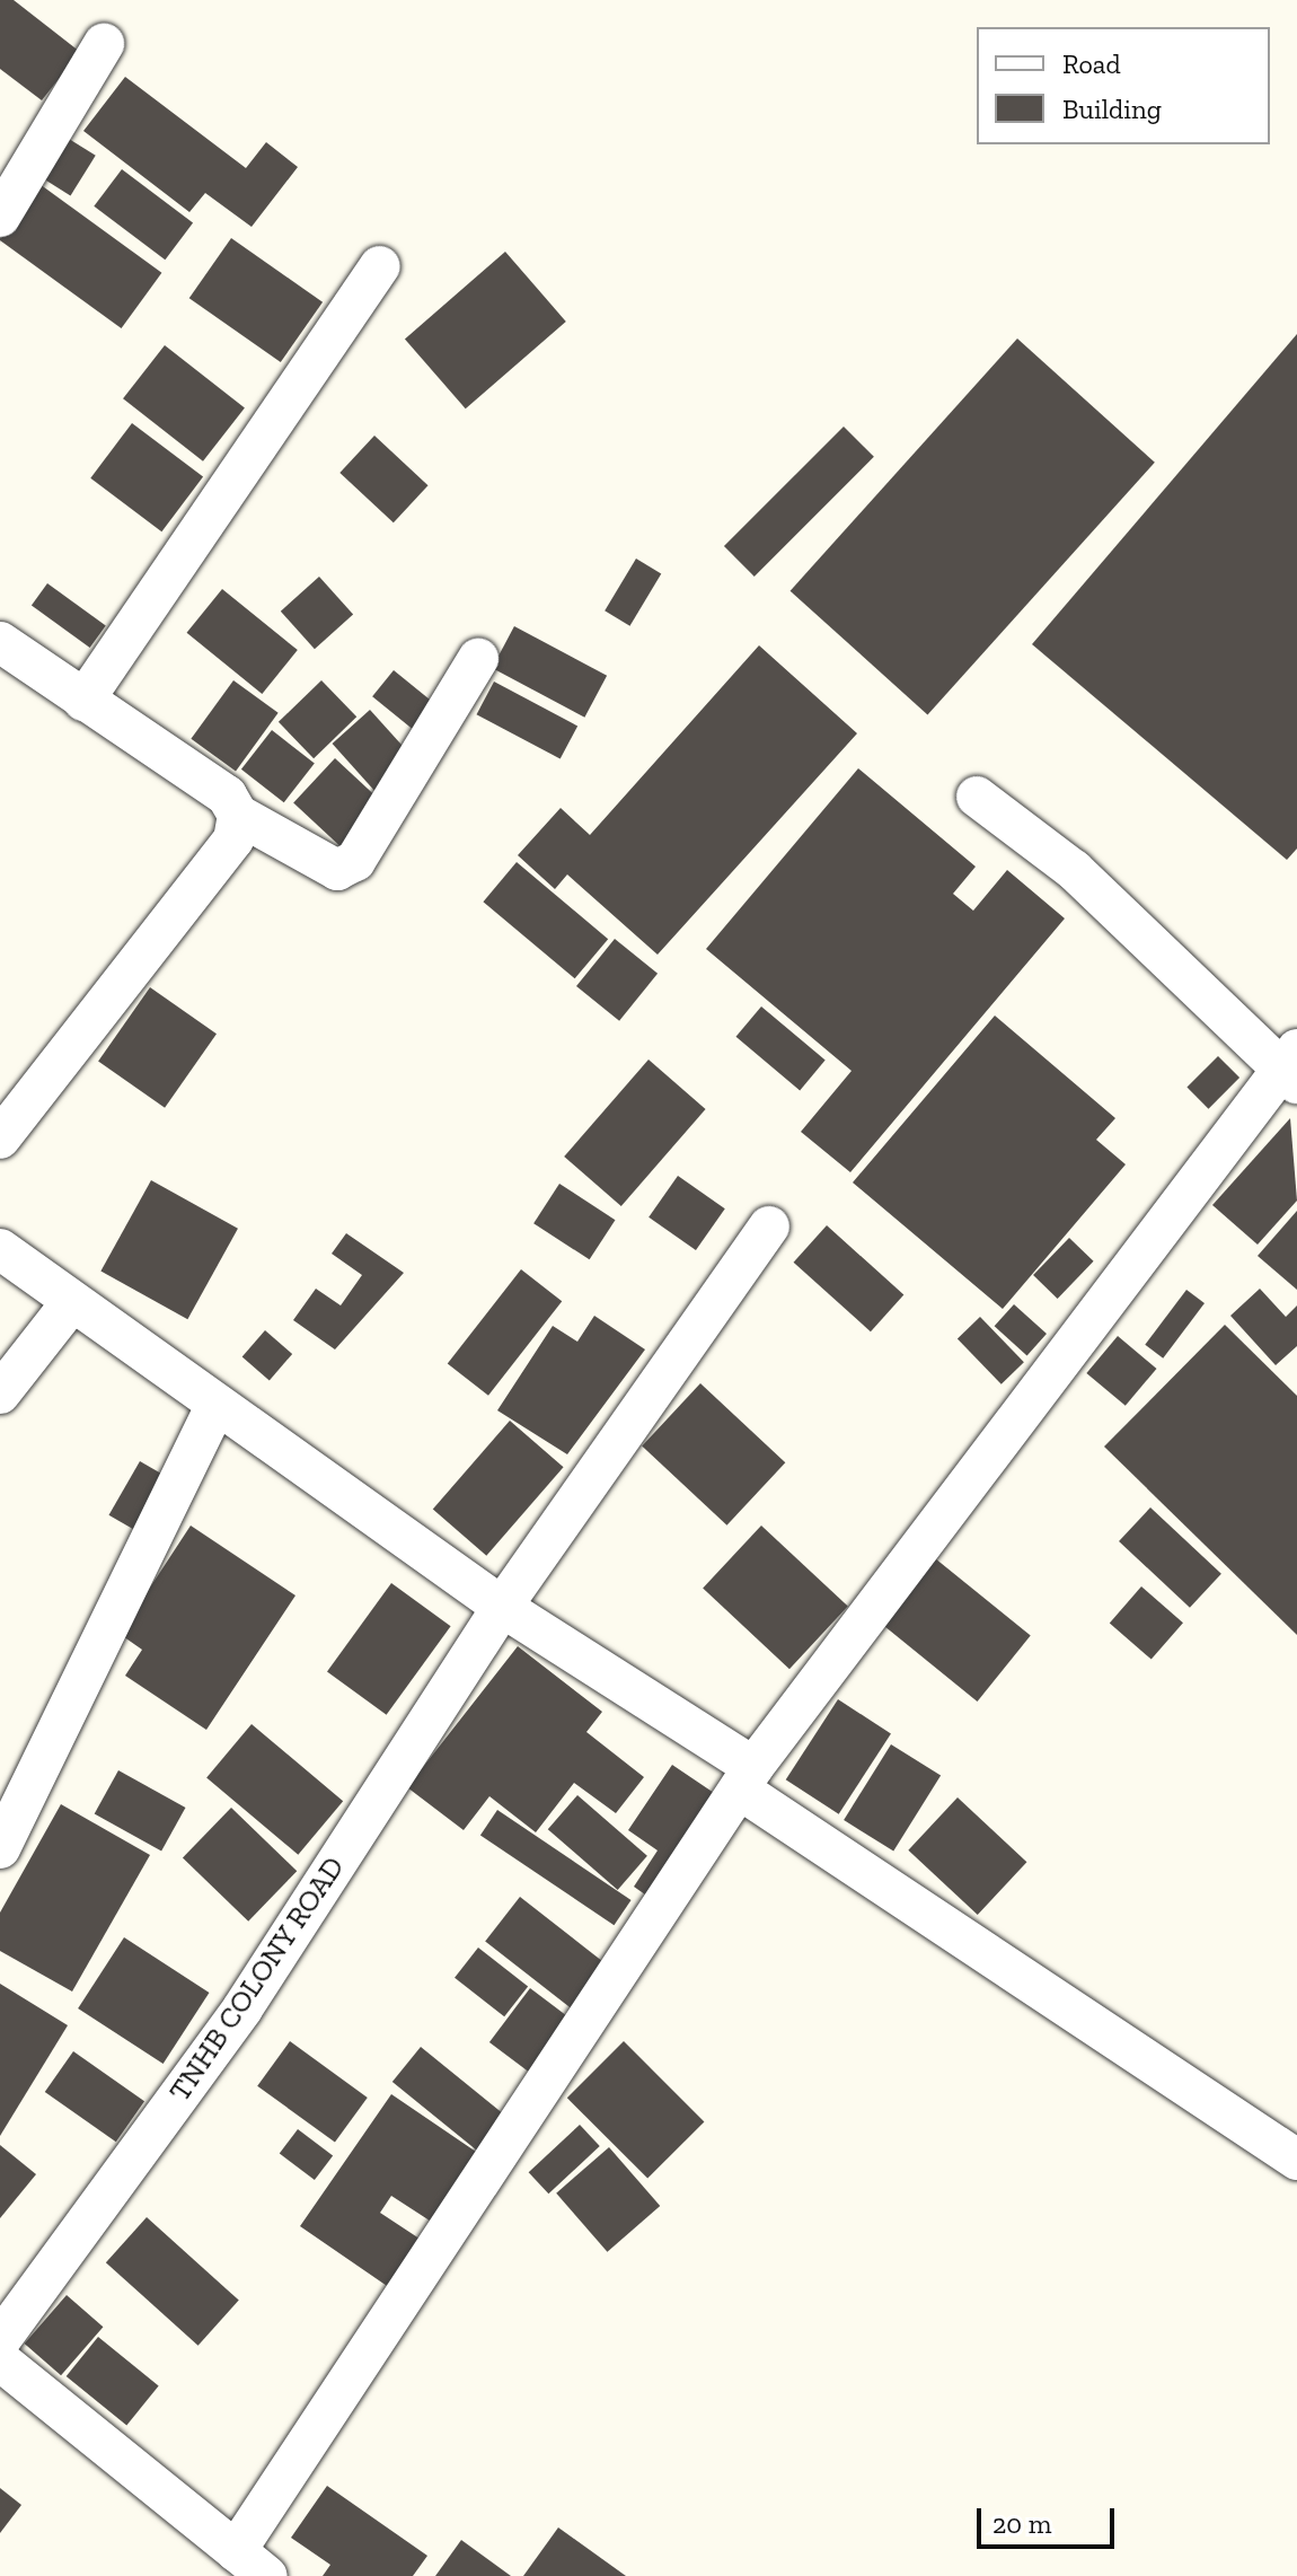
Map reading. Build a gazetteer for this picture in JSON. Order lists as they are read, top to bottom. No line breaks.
{"streets":{"street":["TNHB COLONY ROAD"]},"legend":["Road","Building"],"scale_bar":"20 m"}
